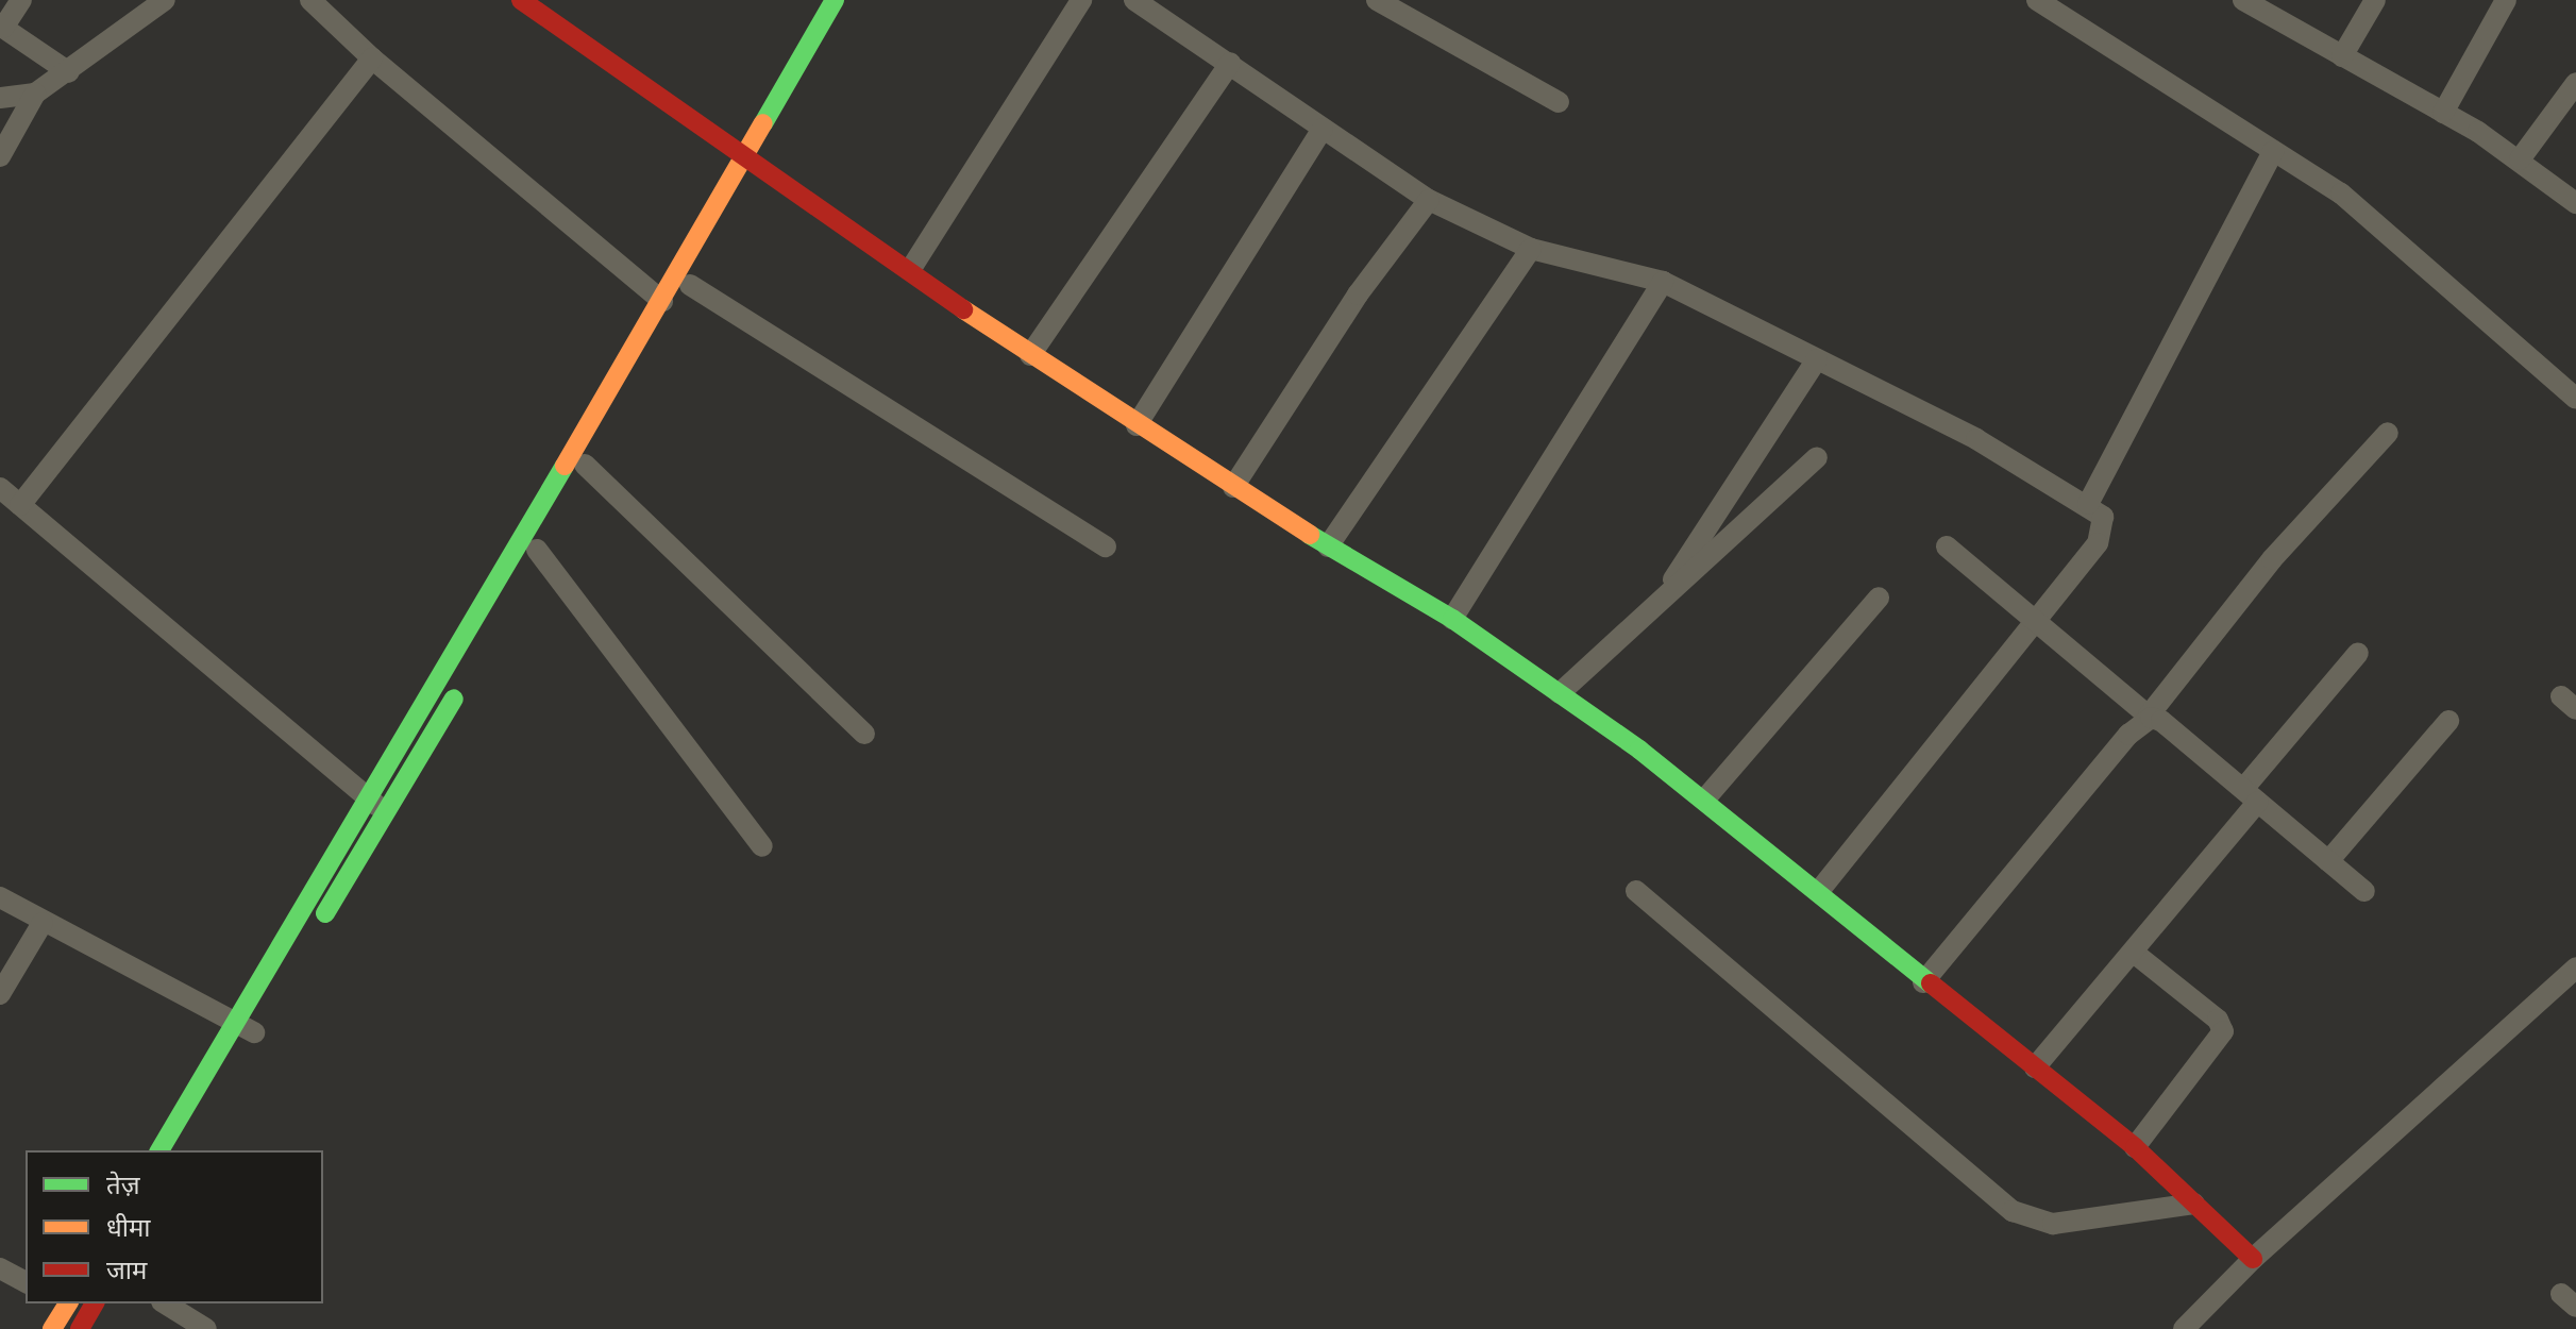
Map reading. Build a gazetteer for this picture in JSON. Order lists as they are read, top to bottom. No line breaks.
{"legend":["तेज़","धीमा","जाम"]}
